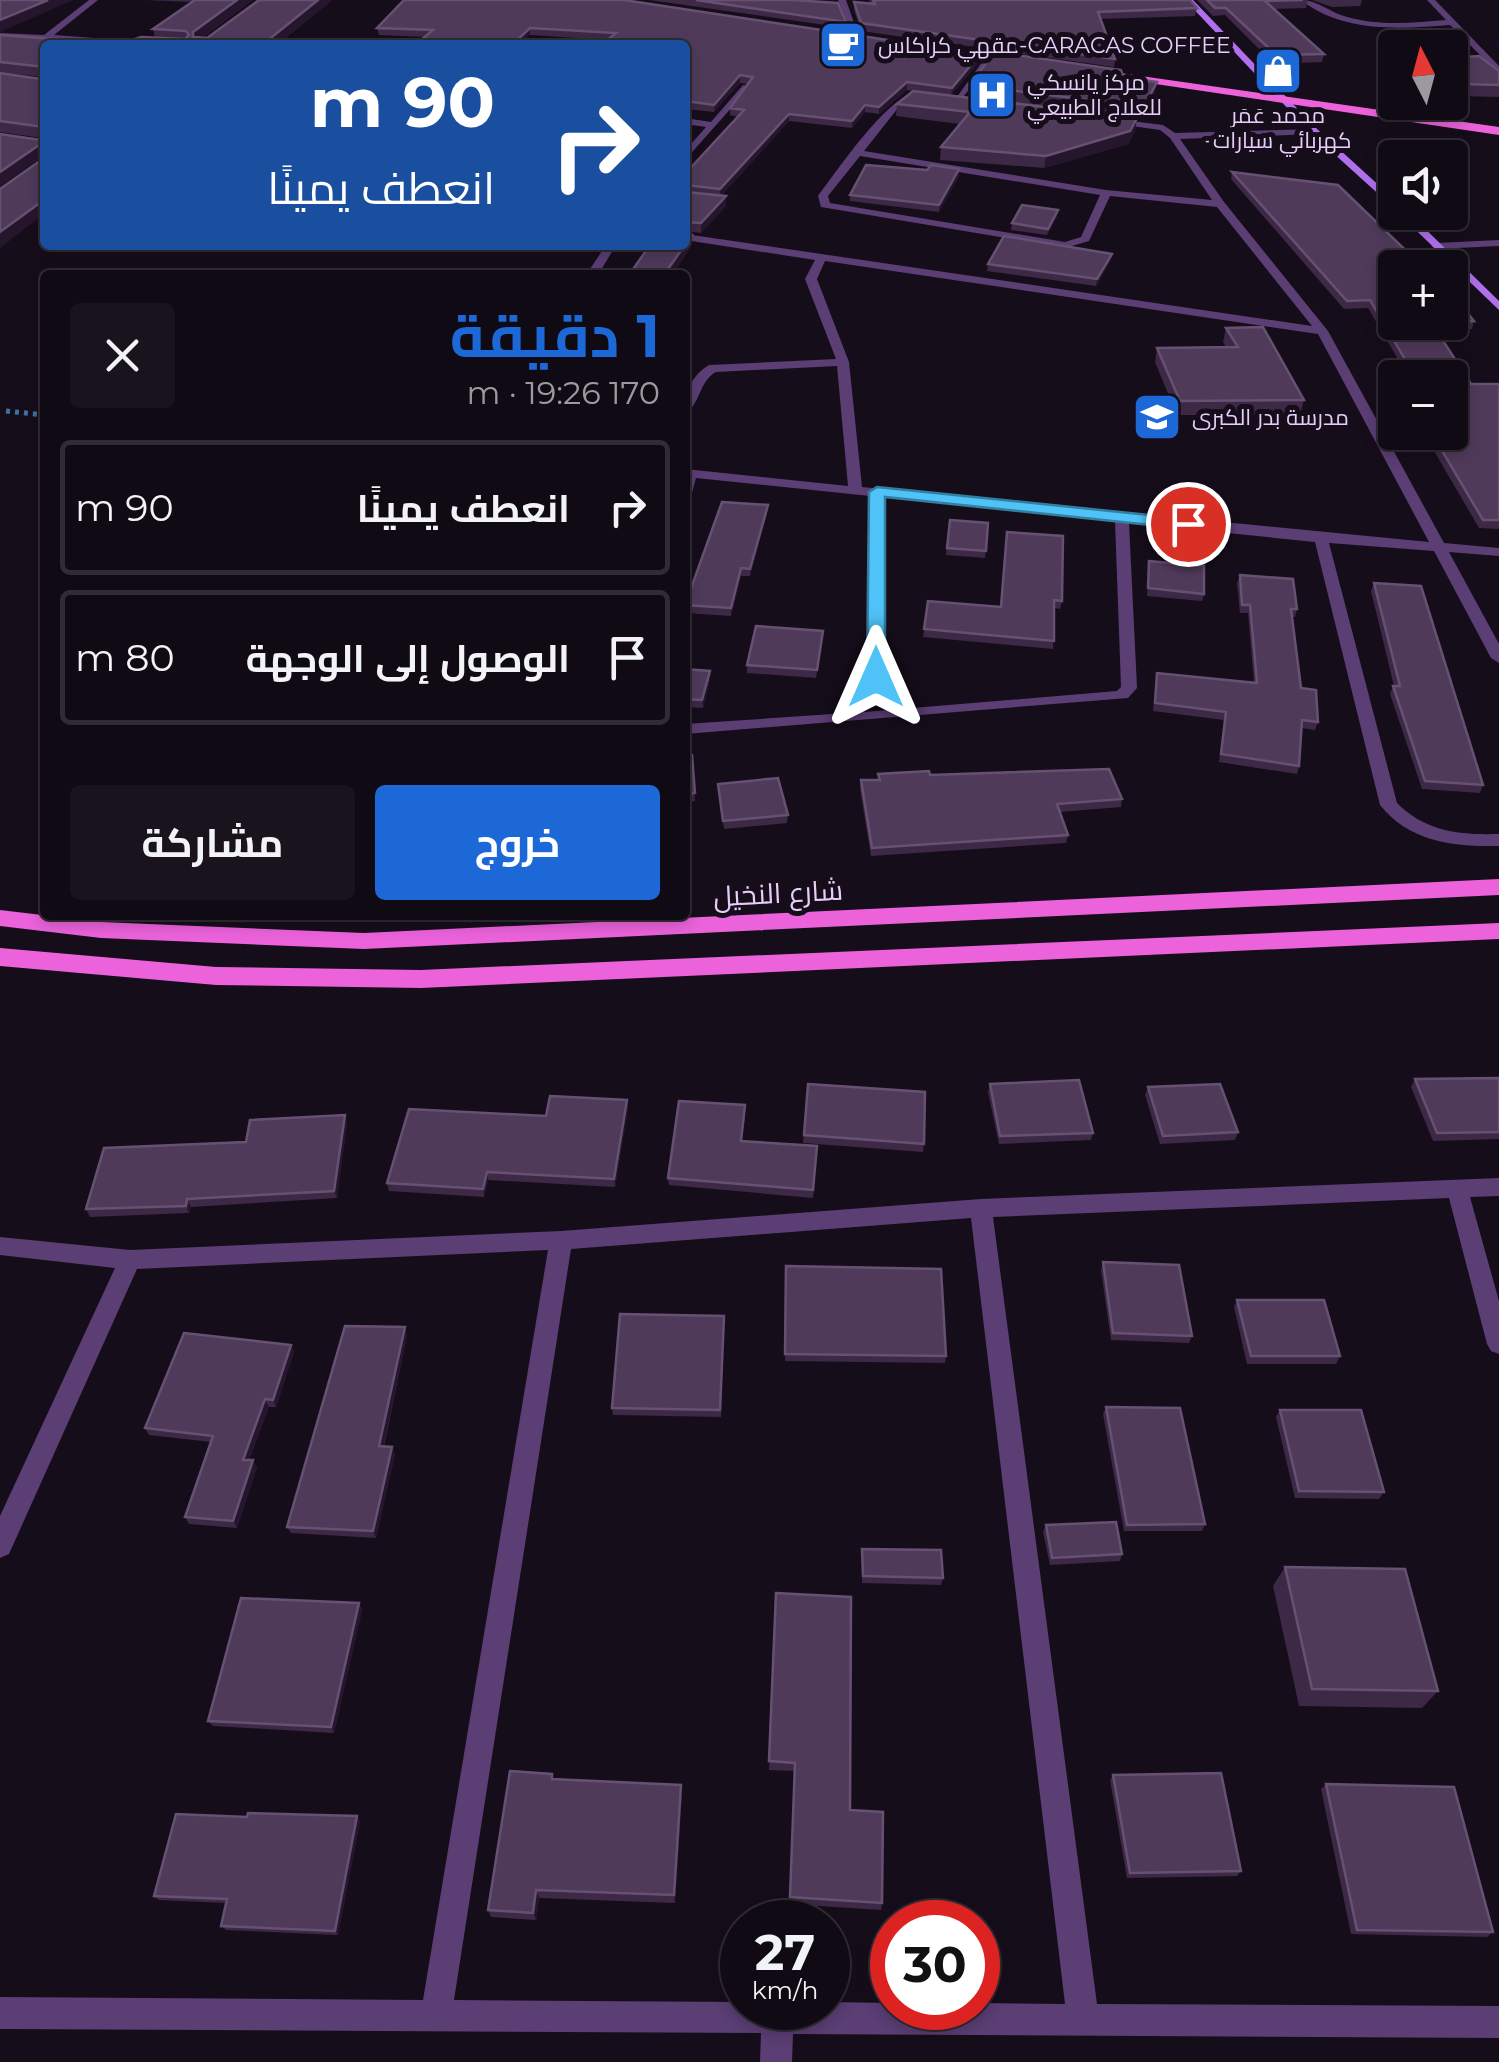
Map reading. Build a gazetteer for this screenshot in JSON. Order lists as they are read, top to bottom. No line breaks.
{"streets":{"main road":["شارع النخيل"]},"places":{"cafe":["مقهي كراكاس-CARACAS COFFEE"],"shop":["محمد عَمَر -كهربائي سيارات"],"hospital":["مركز يانسكي للعلاج الطبيعي"],"school or university":["مدرسة بدر الكبرى"]},"north":"top","page":{"map_buttons":["+","−"],"turn":["90 m","انعطف يمينًا"],"heading":["1 دقيقة","170 m · 19:26"],"list":[{"name":"انعطف يمينًا","value":"90 m"},{"name":"الوصول إلى الوجهة","value":"80 m"}],"buttons":["خروج","مشاركة"],"speed":"27 km/h","limit":"30"}}
